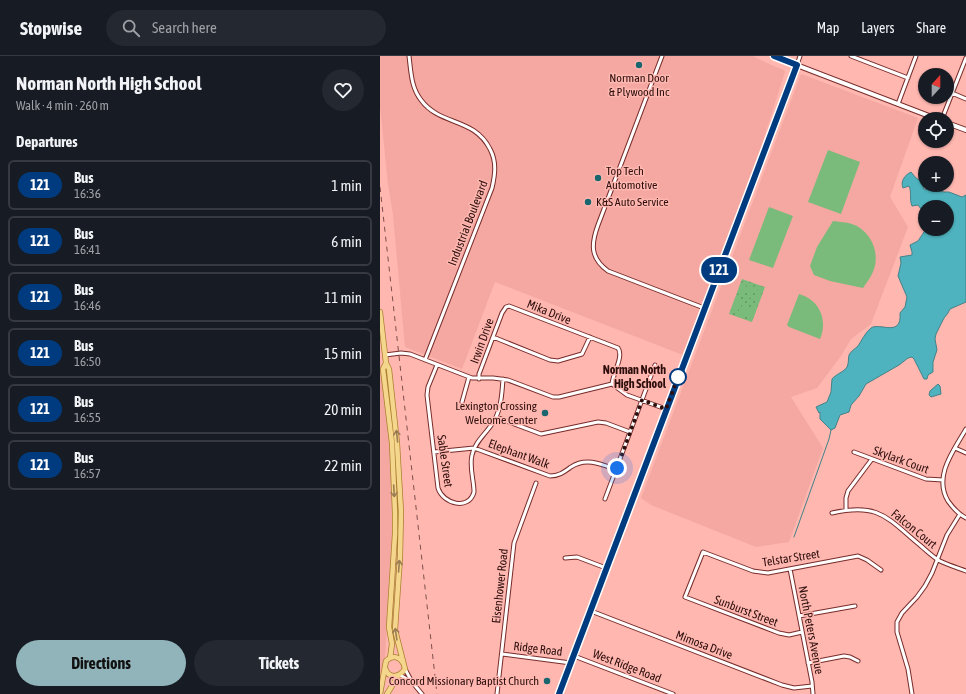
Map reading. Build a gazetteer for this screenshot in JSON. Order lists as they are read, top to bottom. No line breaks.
{"streets":{"street":["Industrial Boulevard","Mika Drive","Irwin Drive","Elephant Walk","Skylark Court","Sable Street","Falcon Court","Telstar Street","Eisenhower Road","Sunburst Street","North Peters Avenue","Mimosa Drive","Ridge Road","West Ridge Road"]},"crossings":[["Mika Drive","Irwin Drive"],["Elephant Walk","Sable Street"],["Telstar Street","Sunburst Street"],["Telstar Street","North Peters Avenue"],["Eisenhower Road","Ridge Road"],["Sunburst Street","North Peters Avenue"],["North Peters Avenue","Mimosa Drive"]],"places":["Norman Door & Plywood Inc","Top Tech Automotive","K&S Auto Service","Norman North High School","Lexington Crossing Welcome Center","Concord Missionary Baptist Church"],"lines":["bus line 121"],"north":"top","page":{"header":"Stopwise","search":"Search here","nav":["Map","Layers","Share"],"heading":[["Norman North High School","Walk · 4 min · 260 m"],"Departures"],"on_map":"121","map_buttons":["+","−"],"list":[{"mark":"121","name":"Bus","note":"16:36","value":"1 min"},{"mark":"121","name":"Bus","note":"16:41","value":"6 min"},{"mark":"121","name":"Bus","note":"16:46","value":"11 min"},{"mark":"121","name":"Bus","note":"16:50","value":"15 min"},{"mark":"121","name":"Bus","note":"16:55","value":"20 min"},{"mark":"121","name":"Bus","note":"16:57","value":"22 min"}],"buttons":["Directions","Tickets"]}}
